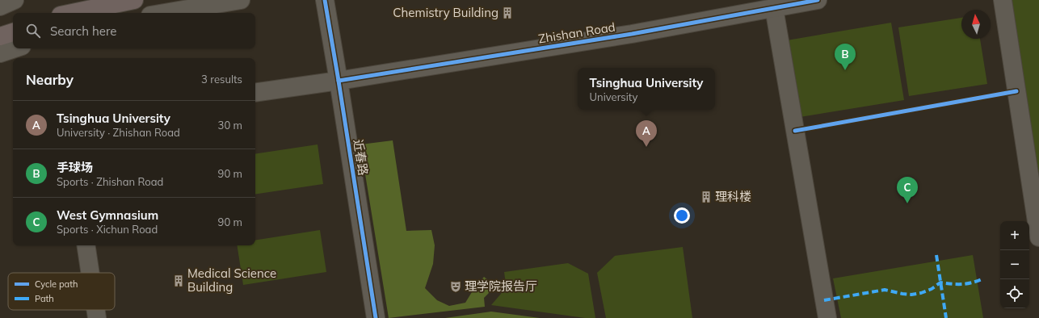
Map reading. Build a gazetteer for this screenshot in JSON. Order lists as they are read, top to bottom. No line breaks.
{"streets":{"street":["Zhishan Road","近春路"]},"crossings":[["Zhishan Road","近春路"]],"places":{"building":["Chemistry Building","理科楼","Medical Science Building"],"theatre":["理学院报告厅"]},"legend":["Cycle path","Path"],"north":"top","page":{"search":"Search here","pins":["B","A","C"],"heading":["Nearby","3 results"],"popup":["Tsinghua University","University"],"list":[{"mark":"A","name":"Tsinghua University","note":"University · Zhishan Road","value":"30 m"},{"mark":"B","name":"手球场","note":"Sports · Zhishan Road","value":"90 m"},{"mark":"C","name":"West Gymnasium","note":"Sports · Xichun Road","value":"90 m"}],"map_buttons":["+","−"]}}
